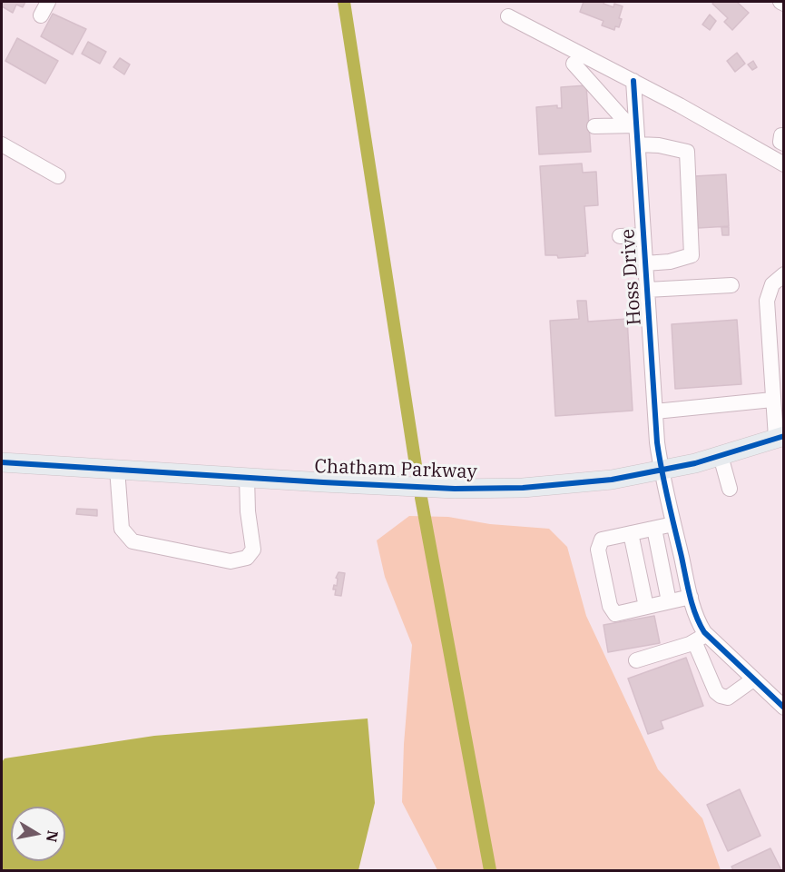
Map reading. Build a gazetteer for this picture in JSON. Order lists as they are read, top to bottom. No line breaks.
{"streets":{"main road":["Chatham Parkway"],"street":["Hoss Drive"]},"crossings":[["Hoss Drive","Chatham Parkway"]],"north":"right"}
